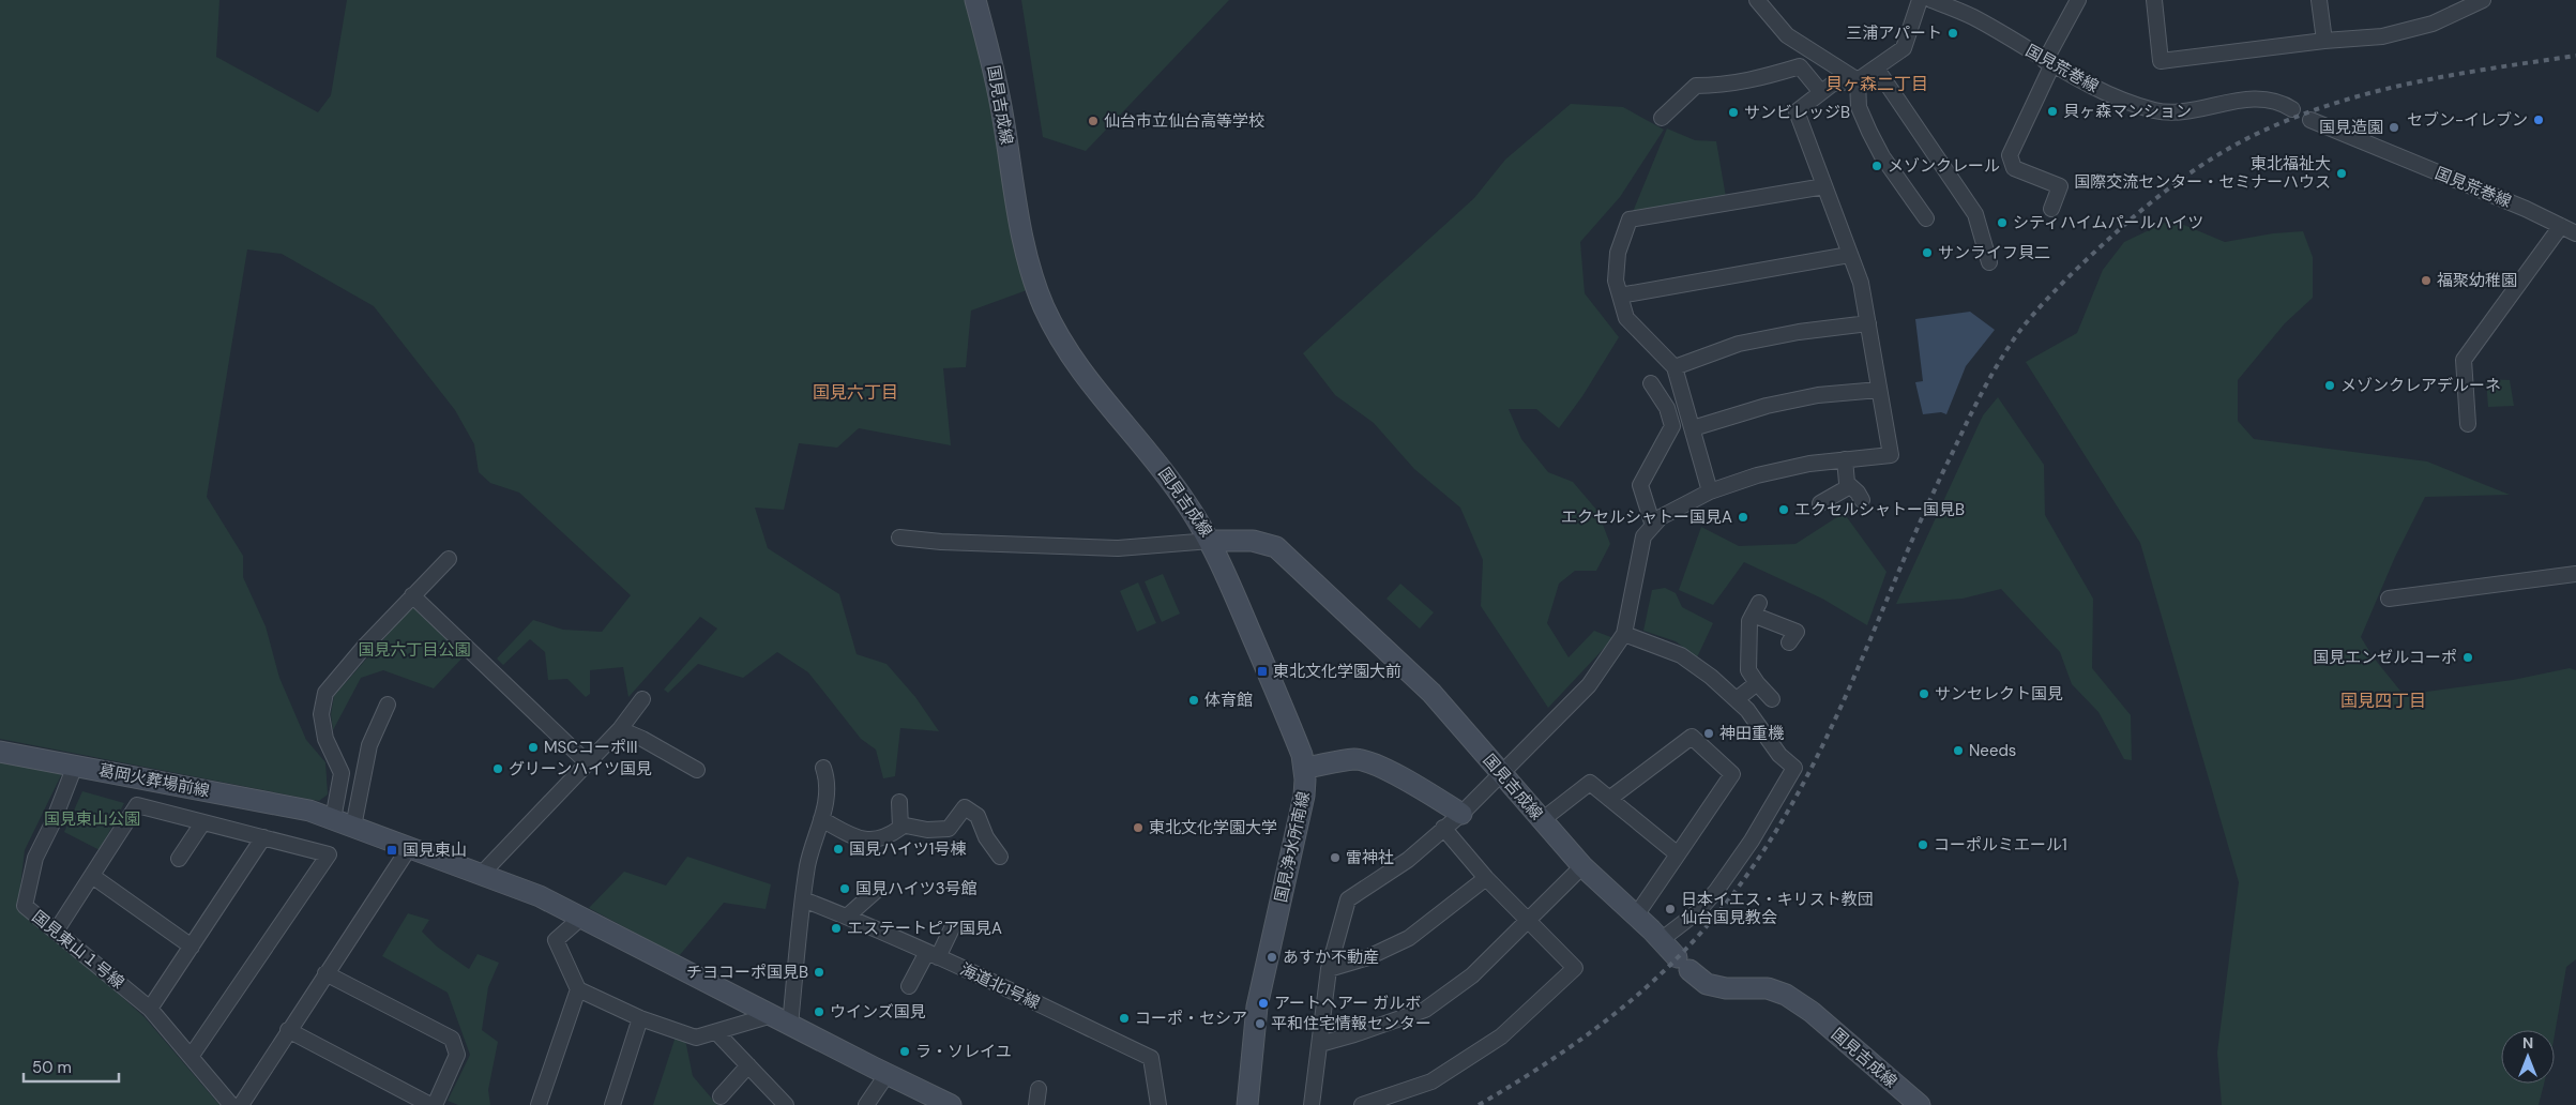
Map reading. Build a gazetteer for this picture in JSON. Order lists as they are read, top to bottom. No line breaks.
{"streets":{"street":["国見荒巻線","国見吉成線","葛岡火葬場前線","国見浄水所南線","国見東山１号線","海道北1号線"]},"crossings":[["国見吉成線","国見浄水所南線"],["葛岡火葬場前線","国見東山１号線"]],"districts":["貝ヶ森二丁目","国見六丁目","国見四丁目"],"parks":["国見六丁目公園","国見東山公園"],"places":{"other":["三浦アパート","貝ヶ森マンション","サンビレッジB","セブン-イレブン","仙台市立仙台高等学校","国見造園","メゾンクレール","東北福祉大 国際交流センター・セミナーハウス","シティハイムパールハイツ","サンライフ貝二","福聚幼稚園","メゾンクレアデルーネ","エクセルシャトー国見B","エクセルシャトー国見A","国見エンゼルコーポ","サンセレクト国見","体育館","神田重機","MSCコーポIII","Needs","グリーンハイツ国見","東北文化学園大学","コーポルミエール1","国見ハイツ1号棟","雷神社","国見ハイツ3号館","日本イエス・キリスト教団 仙台国見教会","エステートピア国見A","あすか不動産","チヨコーポ国見B","アートヘアー ガルボ","ウインズ国見","コーポ・セシア","平和住宅情報センター","ラ・ソレイユ"],"transit":["東北文化学園大前","国見東山"]},"scale_bar":"50 m","north":"top"}
